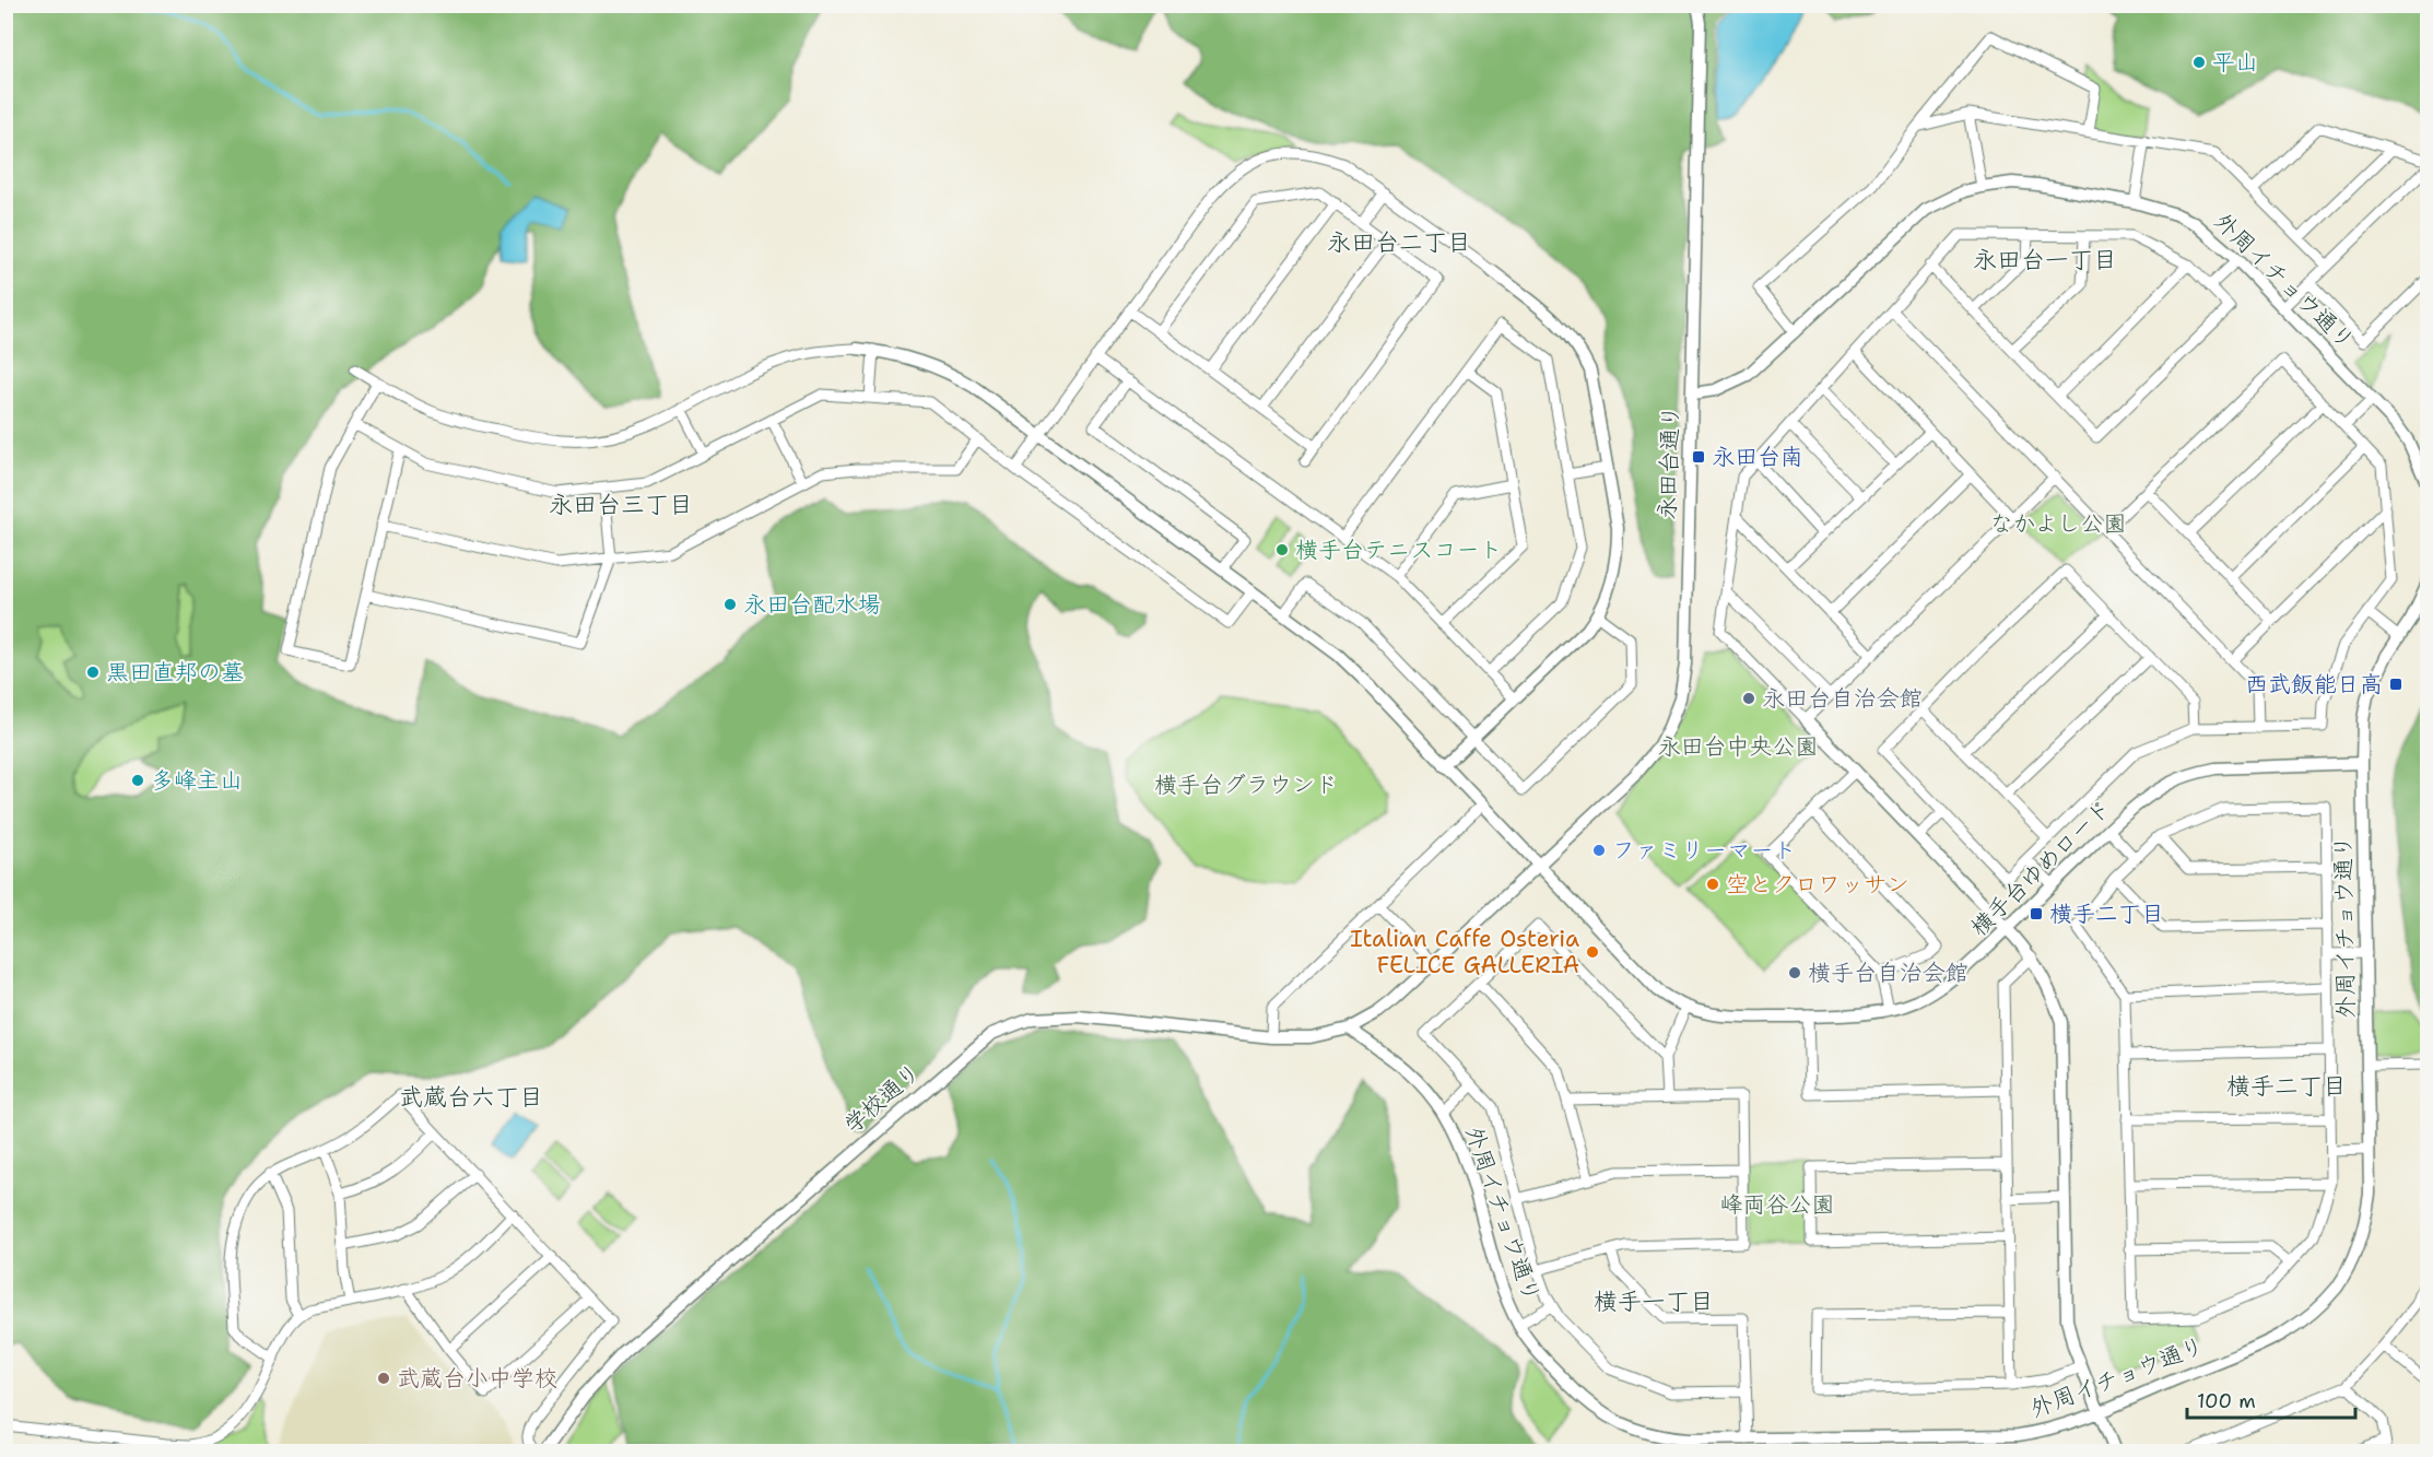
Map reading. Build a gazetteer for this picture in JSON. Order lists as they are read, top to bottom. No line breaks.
{"streets":{"street":["外周イチョウ通り","永田台通り","横手台ゆめロード","学校通り"]},"crossings":[["外周イチョウ通り","永田台通り"],["外周イチョウ通り","横手台ゆめロード"],["外周イチョウ通り","学校通り"],["永田台通り","横手台ゆめロード"],["永田台通り","学校通り"]],"districts":["永田台二丁目","永田台一丁目","永田台三丁目","横手二丁目","武蔵台六丁目","横手一丁目"],"parks":["なかよし公園","永田台中央公園","横手台グラウンド","峰両谷公園"],"places":{"other":["平山","横手台テニスコート","永田台配水場","黒田直邦の墓","永田台自治会館","多峰主山","ファミリーマート","空とクロワッサン","Italian Caffe Osteria FELICE GALLERIA","横手台自治会館","武蔵台小中学校"],"transit":["永田台南","西武飯能日高","横手二丁目"]},"scale_bar":"100 m"}
